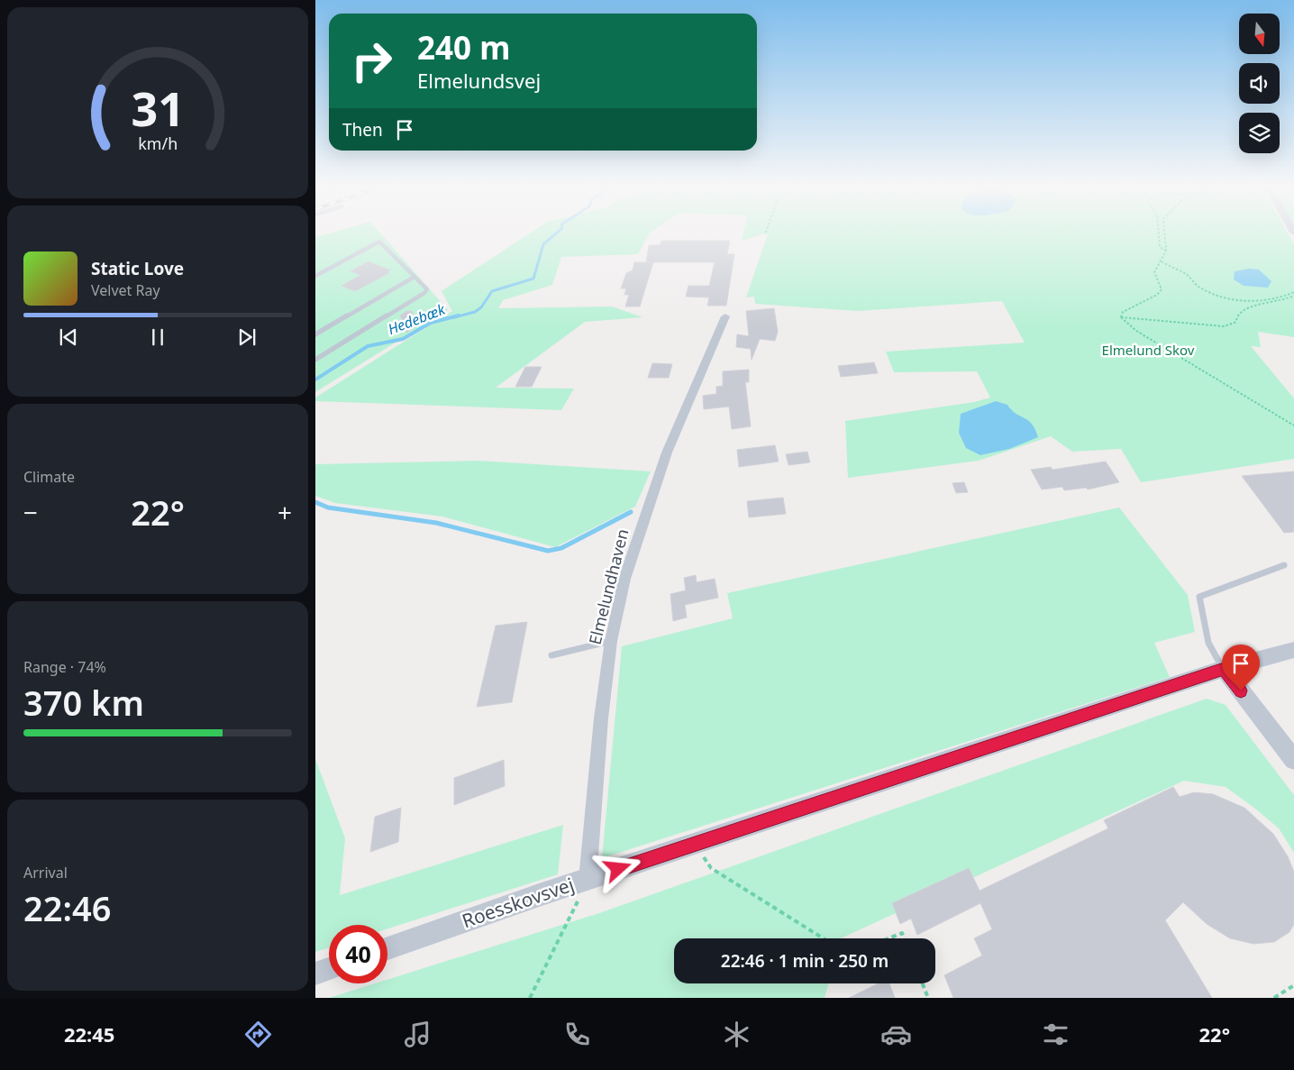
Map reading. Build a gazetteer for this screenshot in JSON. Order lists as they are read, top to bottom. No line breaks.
{"streets":{"street":["Elmelundhaven","Roesskovsvej"]},"crossings":[["Elmelundhaven","Roesskovsvej"]],"water":["Hedebæk"],"parks":["Elmelund Skov"],"north":"bottom","page":{"turn":["240 m","Elmelundsvej"],"then":"Then","song":["Static Love","Velvet Ray"],"tile":["Climate",["Range · 74%","370 km"],["Arrival","22:46"]],"heat":["−","22°","+"],"limit":"40","trip":"22:46 · 1 min · 250 m","tabs":["22:45","22°"],"gauge":["31","km/h"]}}
